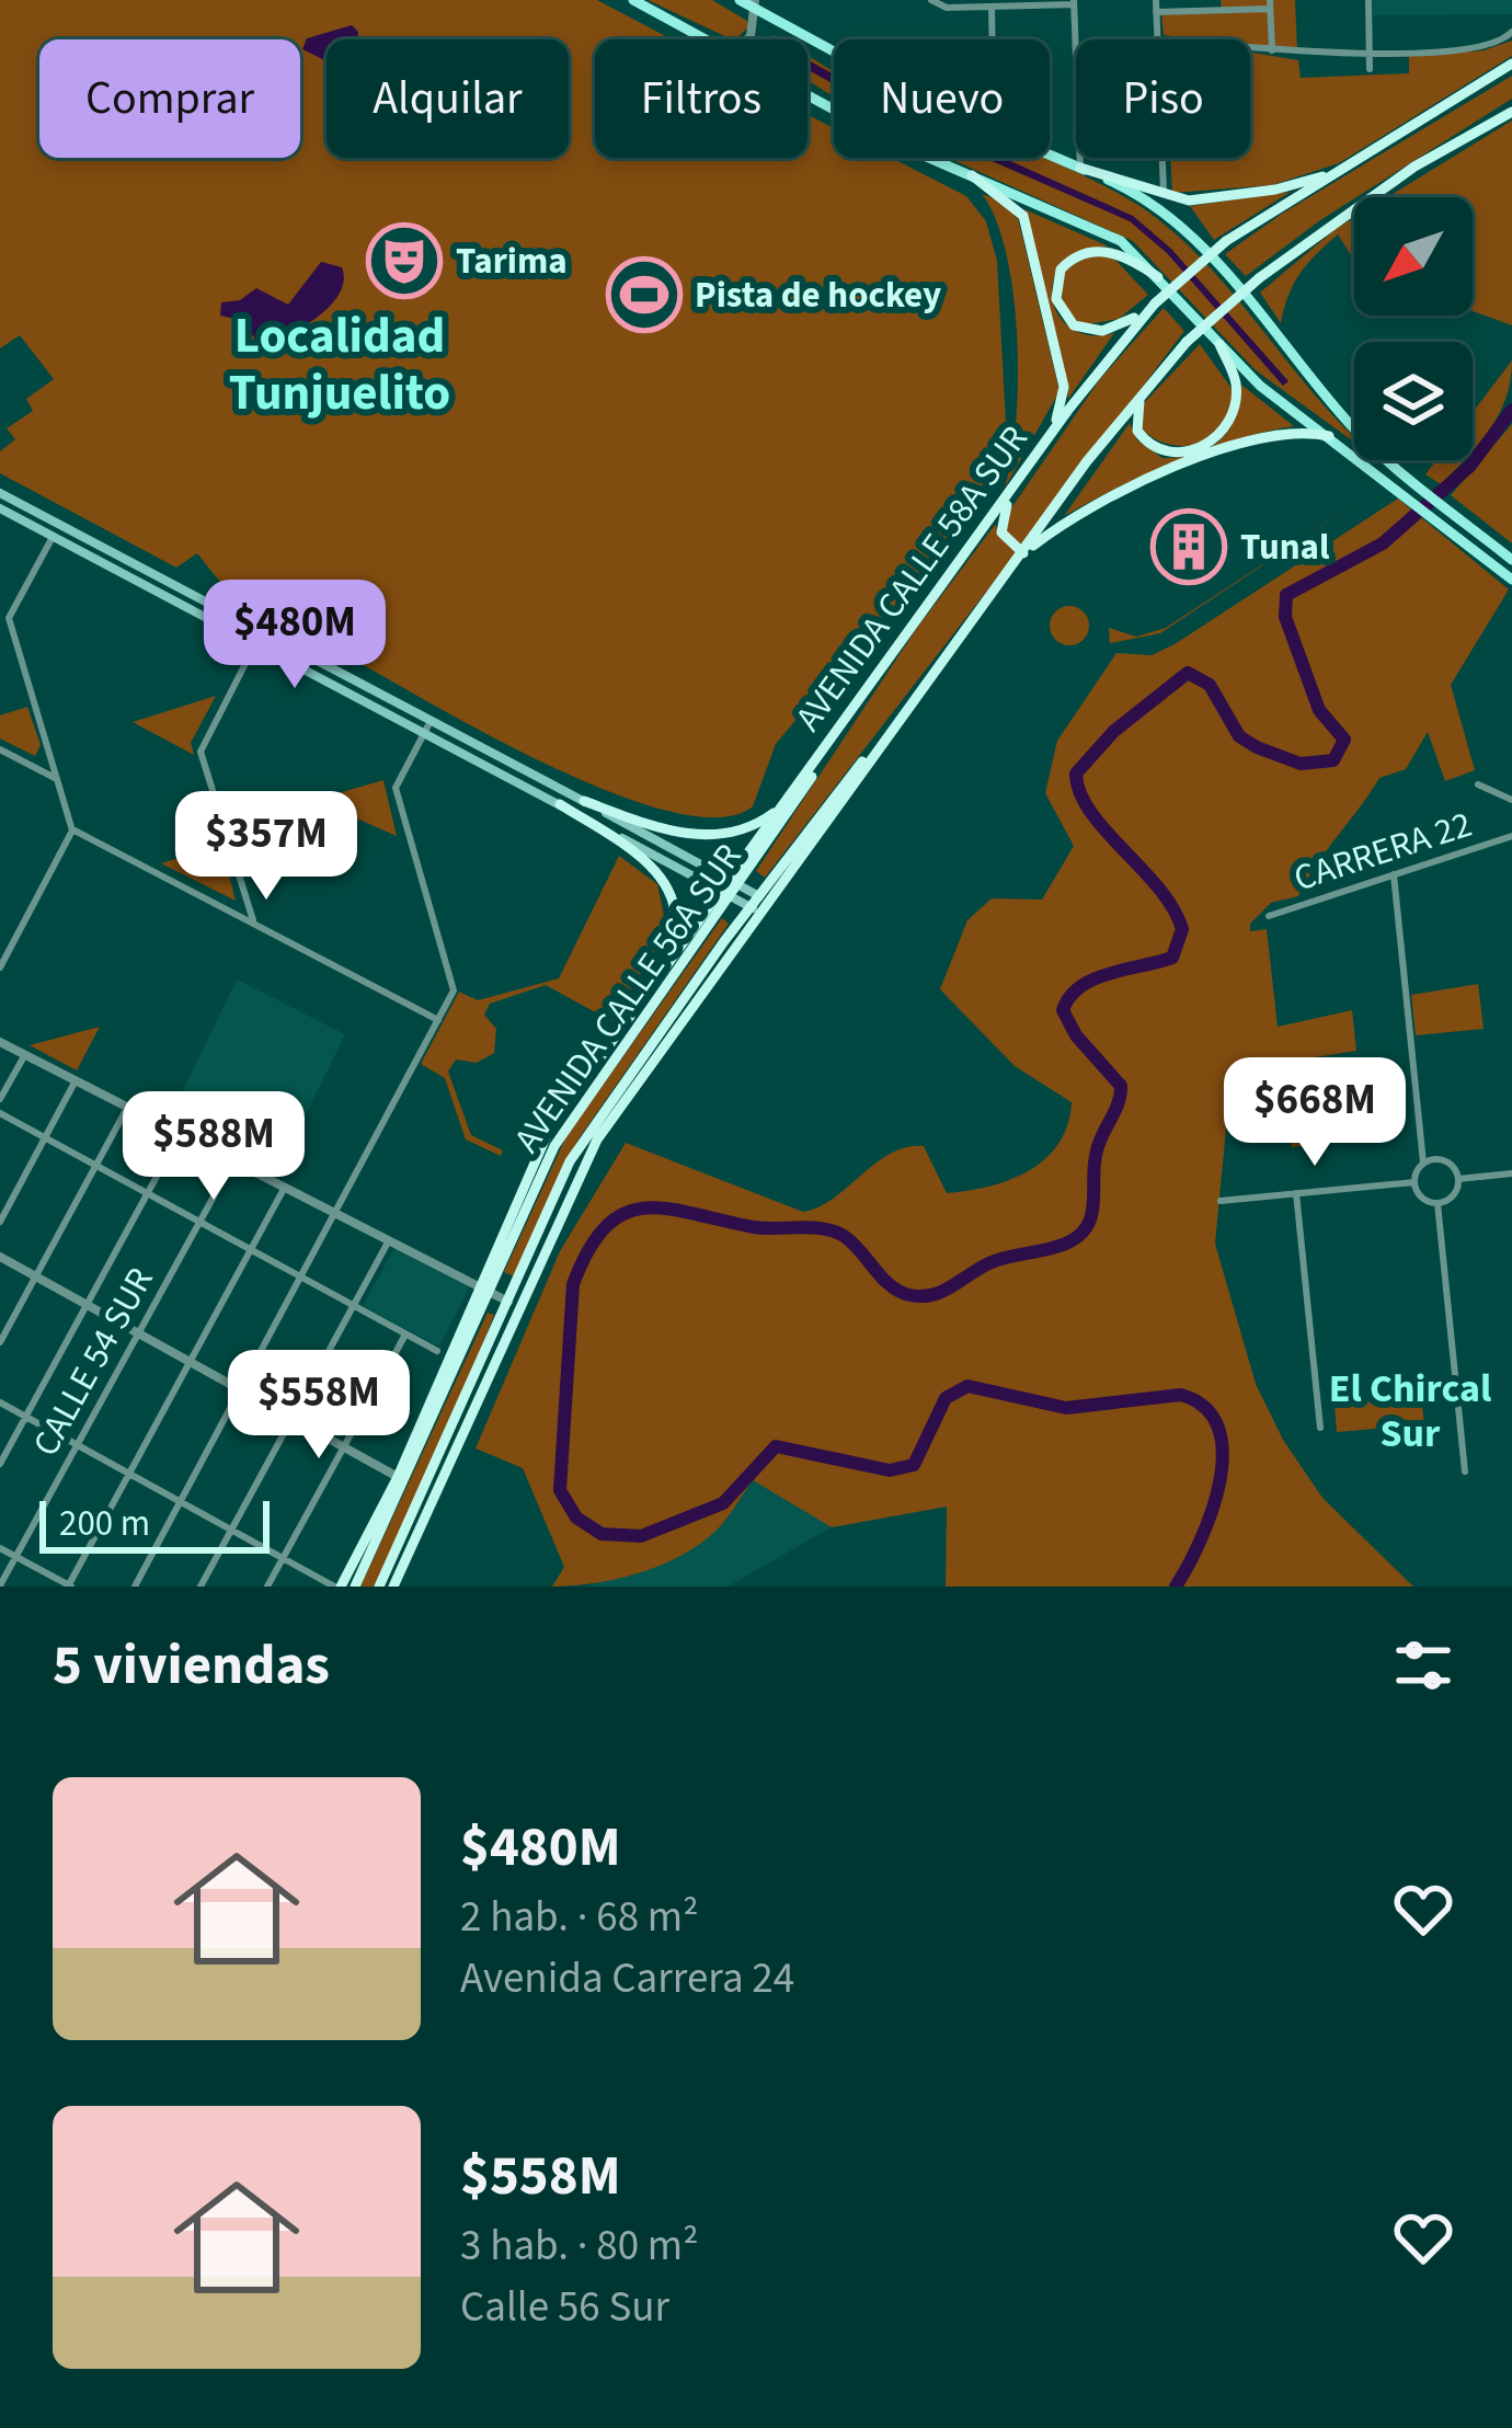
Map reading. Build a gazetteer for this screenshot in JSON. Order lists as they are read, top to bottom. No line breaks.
{"streets":{"highway":["AVENIDA CALLE 58A SUR","AVENIDA CALLE 56A SUR"],"street":["CARRERA 22","CALLE 54 SUR"]},"crossings":[["AVENIDA CALLE 58A SUR","AVENIDA CALLE 56A SUR"]],"districts":["Localidad Tunjuelito","El Chircal Sur"],"places":{"theatre":["Tarima"],"sports":["Pista de hockey"],"building":["Tunal"]},"scale_bar":"200 m","north":"bottom left","page":{"chip":["Comprar","Alquilar","Filtros","Nuevo","Piso"],"price":["$480M","$357M","$668M","$588M","$558M"],"scale":"200 m","heading":"5 viviendas","list":[{"name":"$480M","note":"2 hab. · 68 m² · Avenida Carrera 24"},{"name":"$558M","note":"3 hab. · 80 m² · Calle 56 Sur"}]}}
